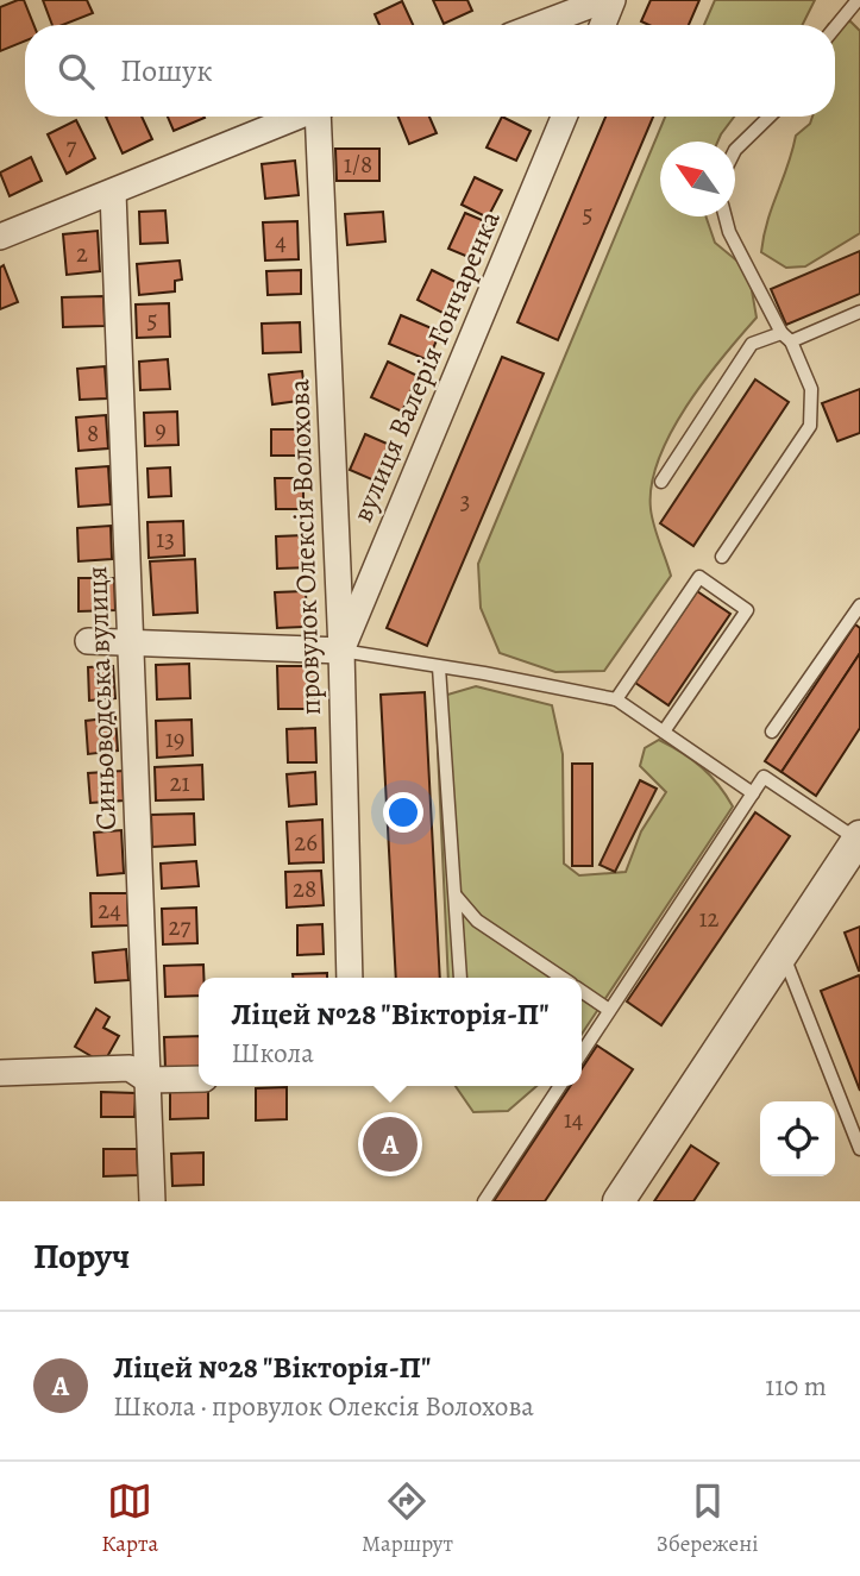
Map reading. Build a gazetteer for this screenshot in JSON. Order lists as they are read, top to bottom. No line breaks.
{"streets":{"street":["вулиця Валерія Гончаренка","провулок Олексія Волохова","Синьоводська вулиця"]},"crossings":[["вулиця Валерія Гончаренка","провулок Олексія Волохова"]],"house_numbers":["7","1/8","5","4","2","5","9","8","3","13","19","21","26","28","24","12","27","14"],"north":"top left","page":{"search":"Пошук","popup":["Ліцей №28 \"Вікторія-П\"","Школа"],"pins":"A","heading":"Поруч","list":[{"mark":"A","name":"Ліцей №28 \"Вікторія-П\"","note":"Школа · провулок Олексія Волохова","value":"110 m"}],"nav":["Карта","Маршрут","Збережені"]}}
